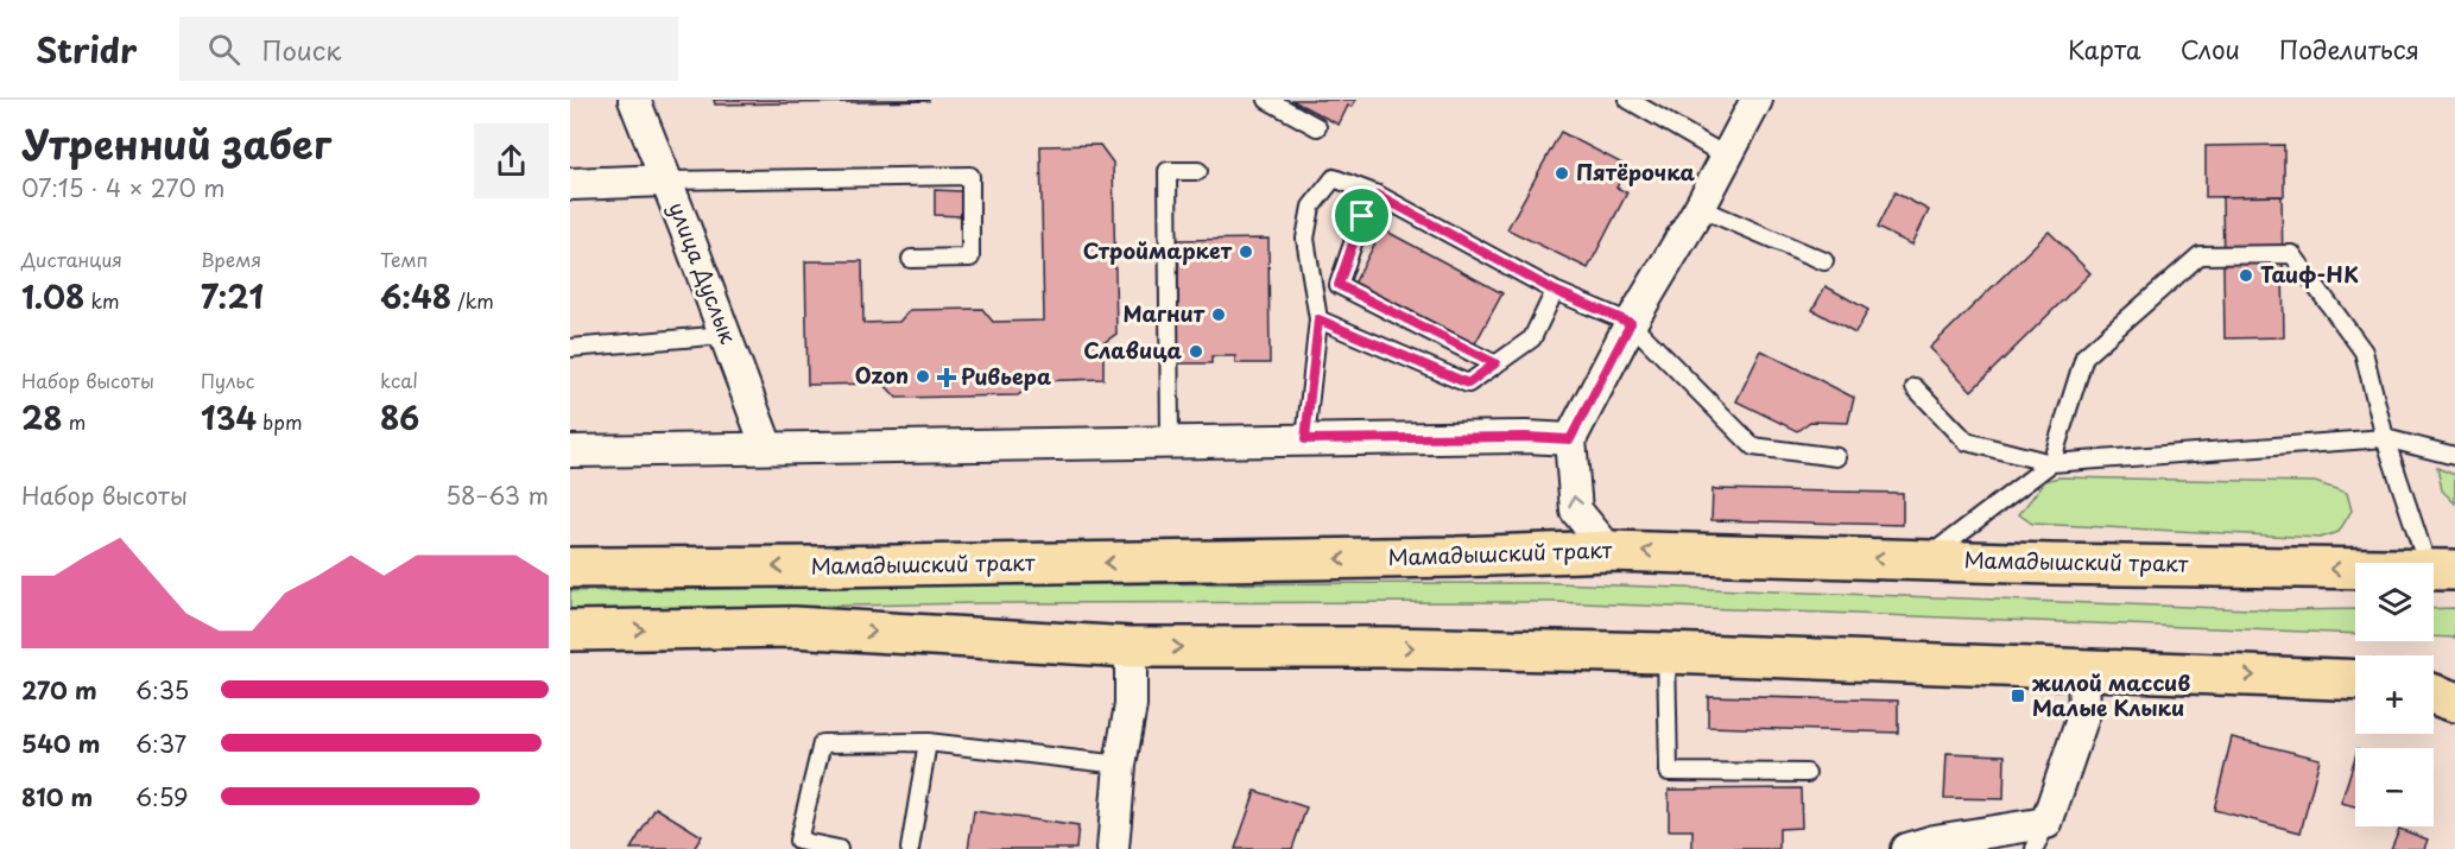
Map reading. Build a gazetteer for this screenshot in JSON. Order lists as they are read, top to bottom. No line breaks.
{"streets":{"main road":["Мамадышский тракт"],"street":["улица Дуслык"]},"places":{"other":["Пятёрочка","Строймаркет","Таиф-НК","Магнит","Славица","Ozon"],"health":["Ривьера"],"transit":["жилой массив Малые Клыки"]},"page":{"header":"Stridr","search":"Поиск","nav":["Карта","Слои","Поделиться"],"heading":["Утренний забег","07:15 · 4 × 270 m"],"stats":[["Дистанция","1.08 km"],["Время","7:21"],["Темп","6:48 /km"],["Набор высоты","28 m"],["Пульс","134 bpm"],["kcal","86"]],"chart":["Набор высоты","58–63 m"],"map_buttons":["+","−"],"list":[{"name":"270 m","note":"6:35"},{"name":"540 m","note":"6:37"},{"name":"810 m","note":"6:59"}]}}
